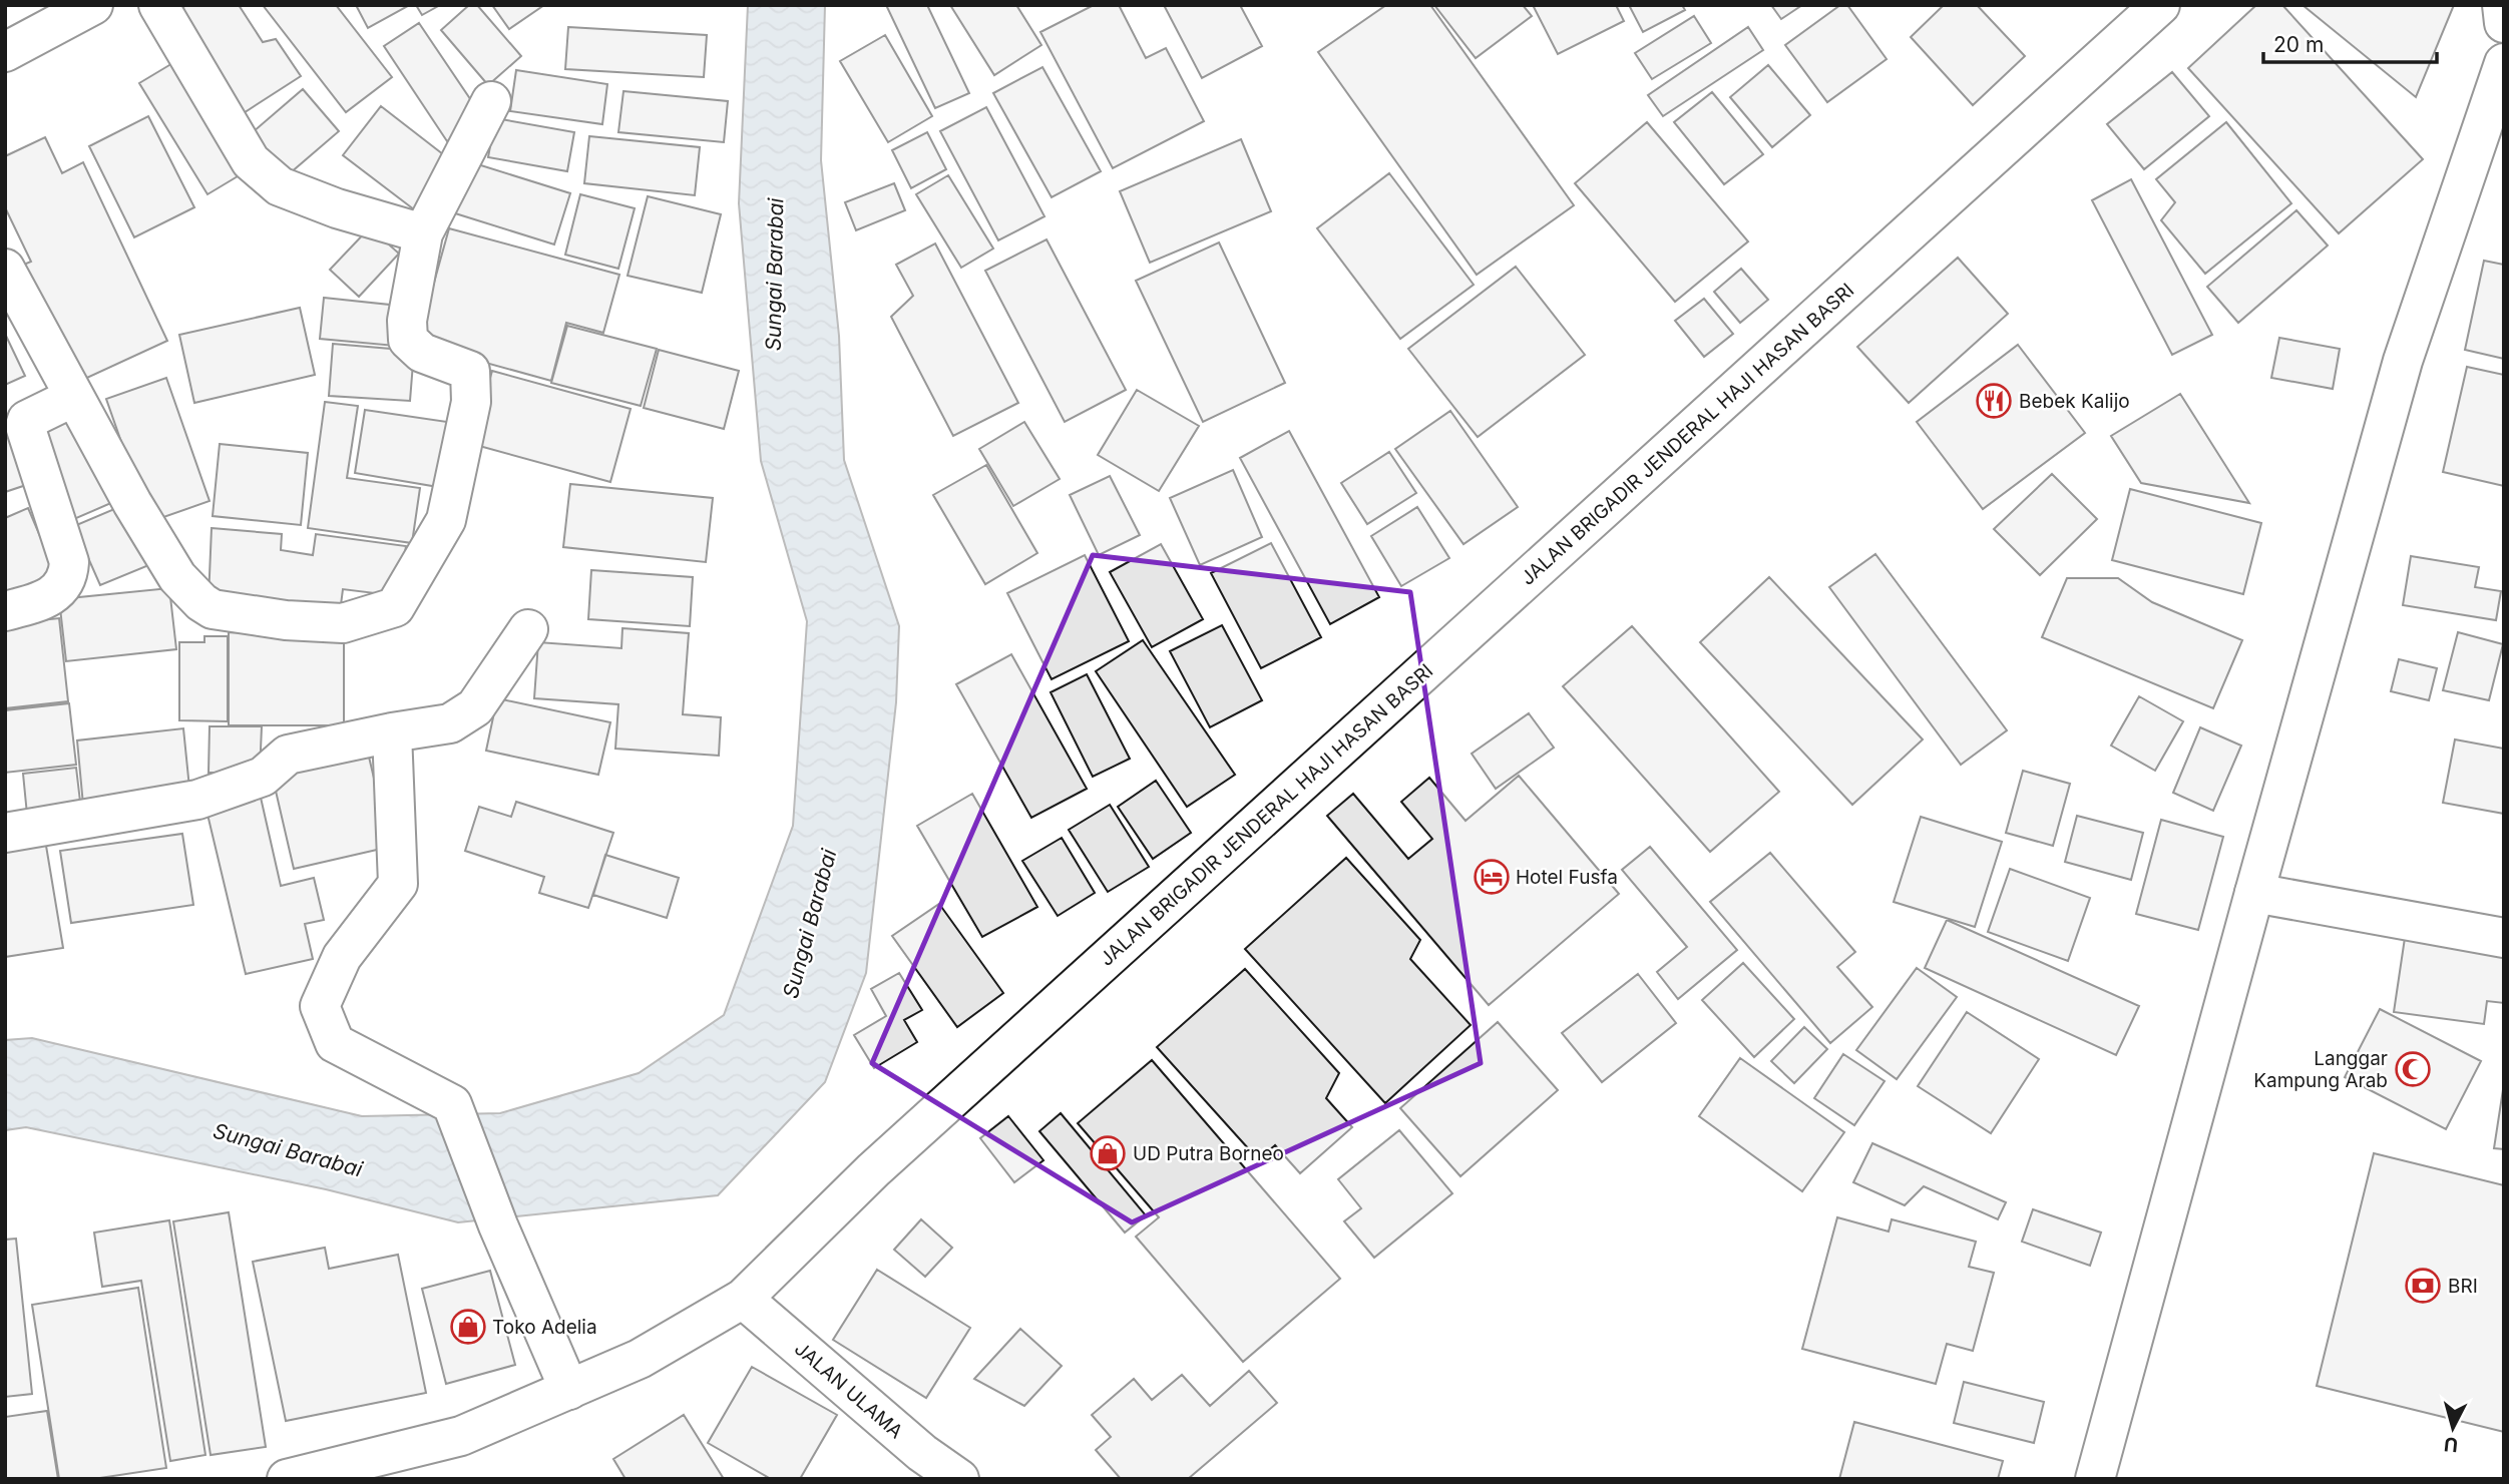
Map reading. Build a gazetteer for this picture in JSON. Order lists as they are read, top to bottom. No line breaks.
{"streets":{"street":["JALAN BRIGADIR JENDERAL HAJI HASAN BASRI","JALAN ULAMA"]},"crossings":[["JALAN BRIGADIR JENDERAL HAJI HASAN BASRI","JALAN ULAMA"]],"water":["Sungai Barabai"],"places":{"restaurant":["Bebek Kalijo"],"hotel":["Hotel Fusfa"],"mosque":["Langgar Kampung Arab"],"shop":["UD Putra Borneo","Toko Adelia"],"bank":["BRI"]},"scale_bar":"20 m","north":"bottom"}
